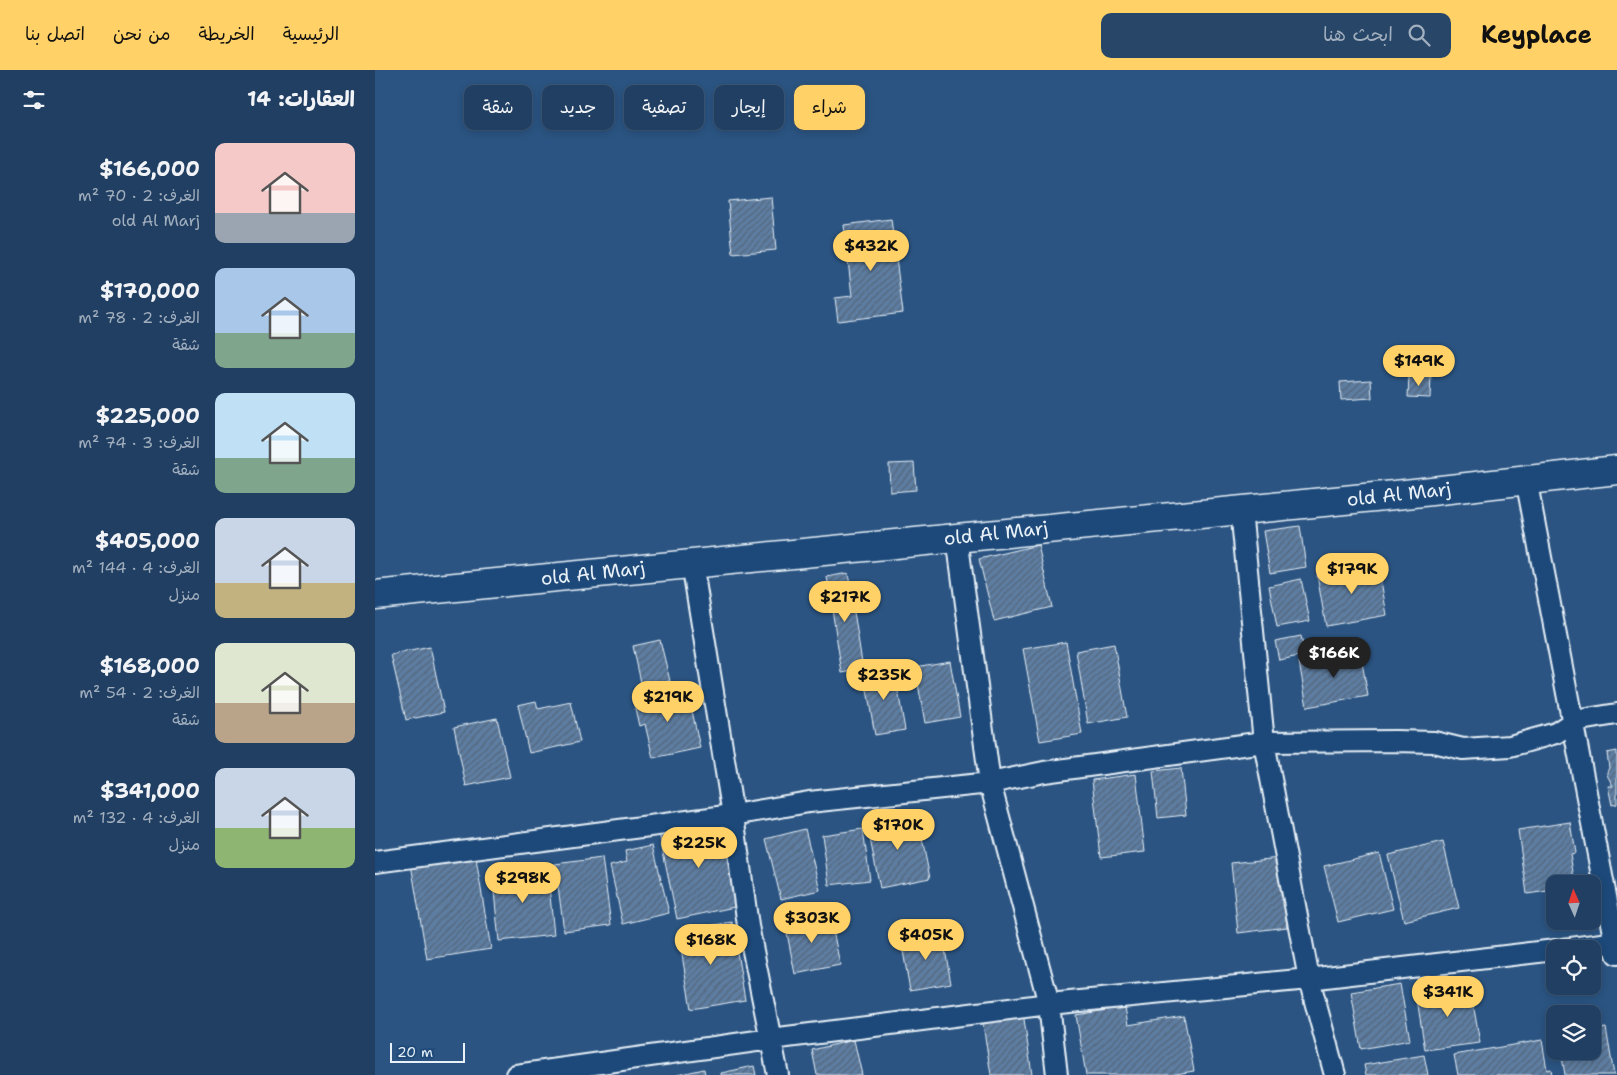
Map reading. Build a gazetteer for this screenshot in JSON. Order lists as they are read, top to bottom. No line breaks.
{"streets":{"main road":["old Al Marj"]},"scale_bar":"20 m","north":"top","page":{"header":"Keyplace","search":"ابحث هنا","nav":["الرئيسية","الخريطة","من نحن","اتصل بنا"],"heading":"العقارات: 14","chip":["شراء","إيجار","تصفية","جديد","شقة"],"list":[{"name":"$166,000","note":"الغرف: 2 · 70 m² · old Al Marj"},{"name":"$170,000","note":"الغرف: 2 · 78 m² · شقة"},{"name":"$225,000","note":"الغرف: 3 · 74 m² · شقة"},{"name":"$405,000","note":"الغرف: 4 · 144 m² · منزل"},{"name":"$168,000","note":"الغرف: 2 · 54 m² · شقة"},{"name":"$341,000","note":"الغرف: 4 · 132 m² · منزل"}],"price":["$432K","$149K","$179K","$217K","$166K","$235K","$219K","$170K","$225K","$298K","$303K","$405K","$168K","$341K"],"scale":"20 m"}}
